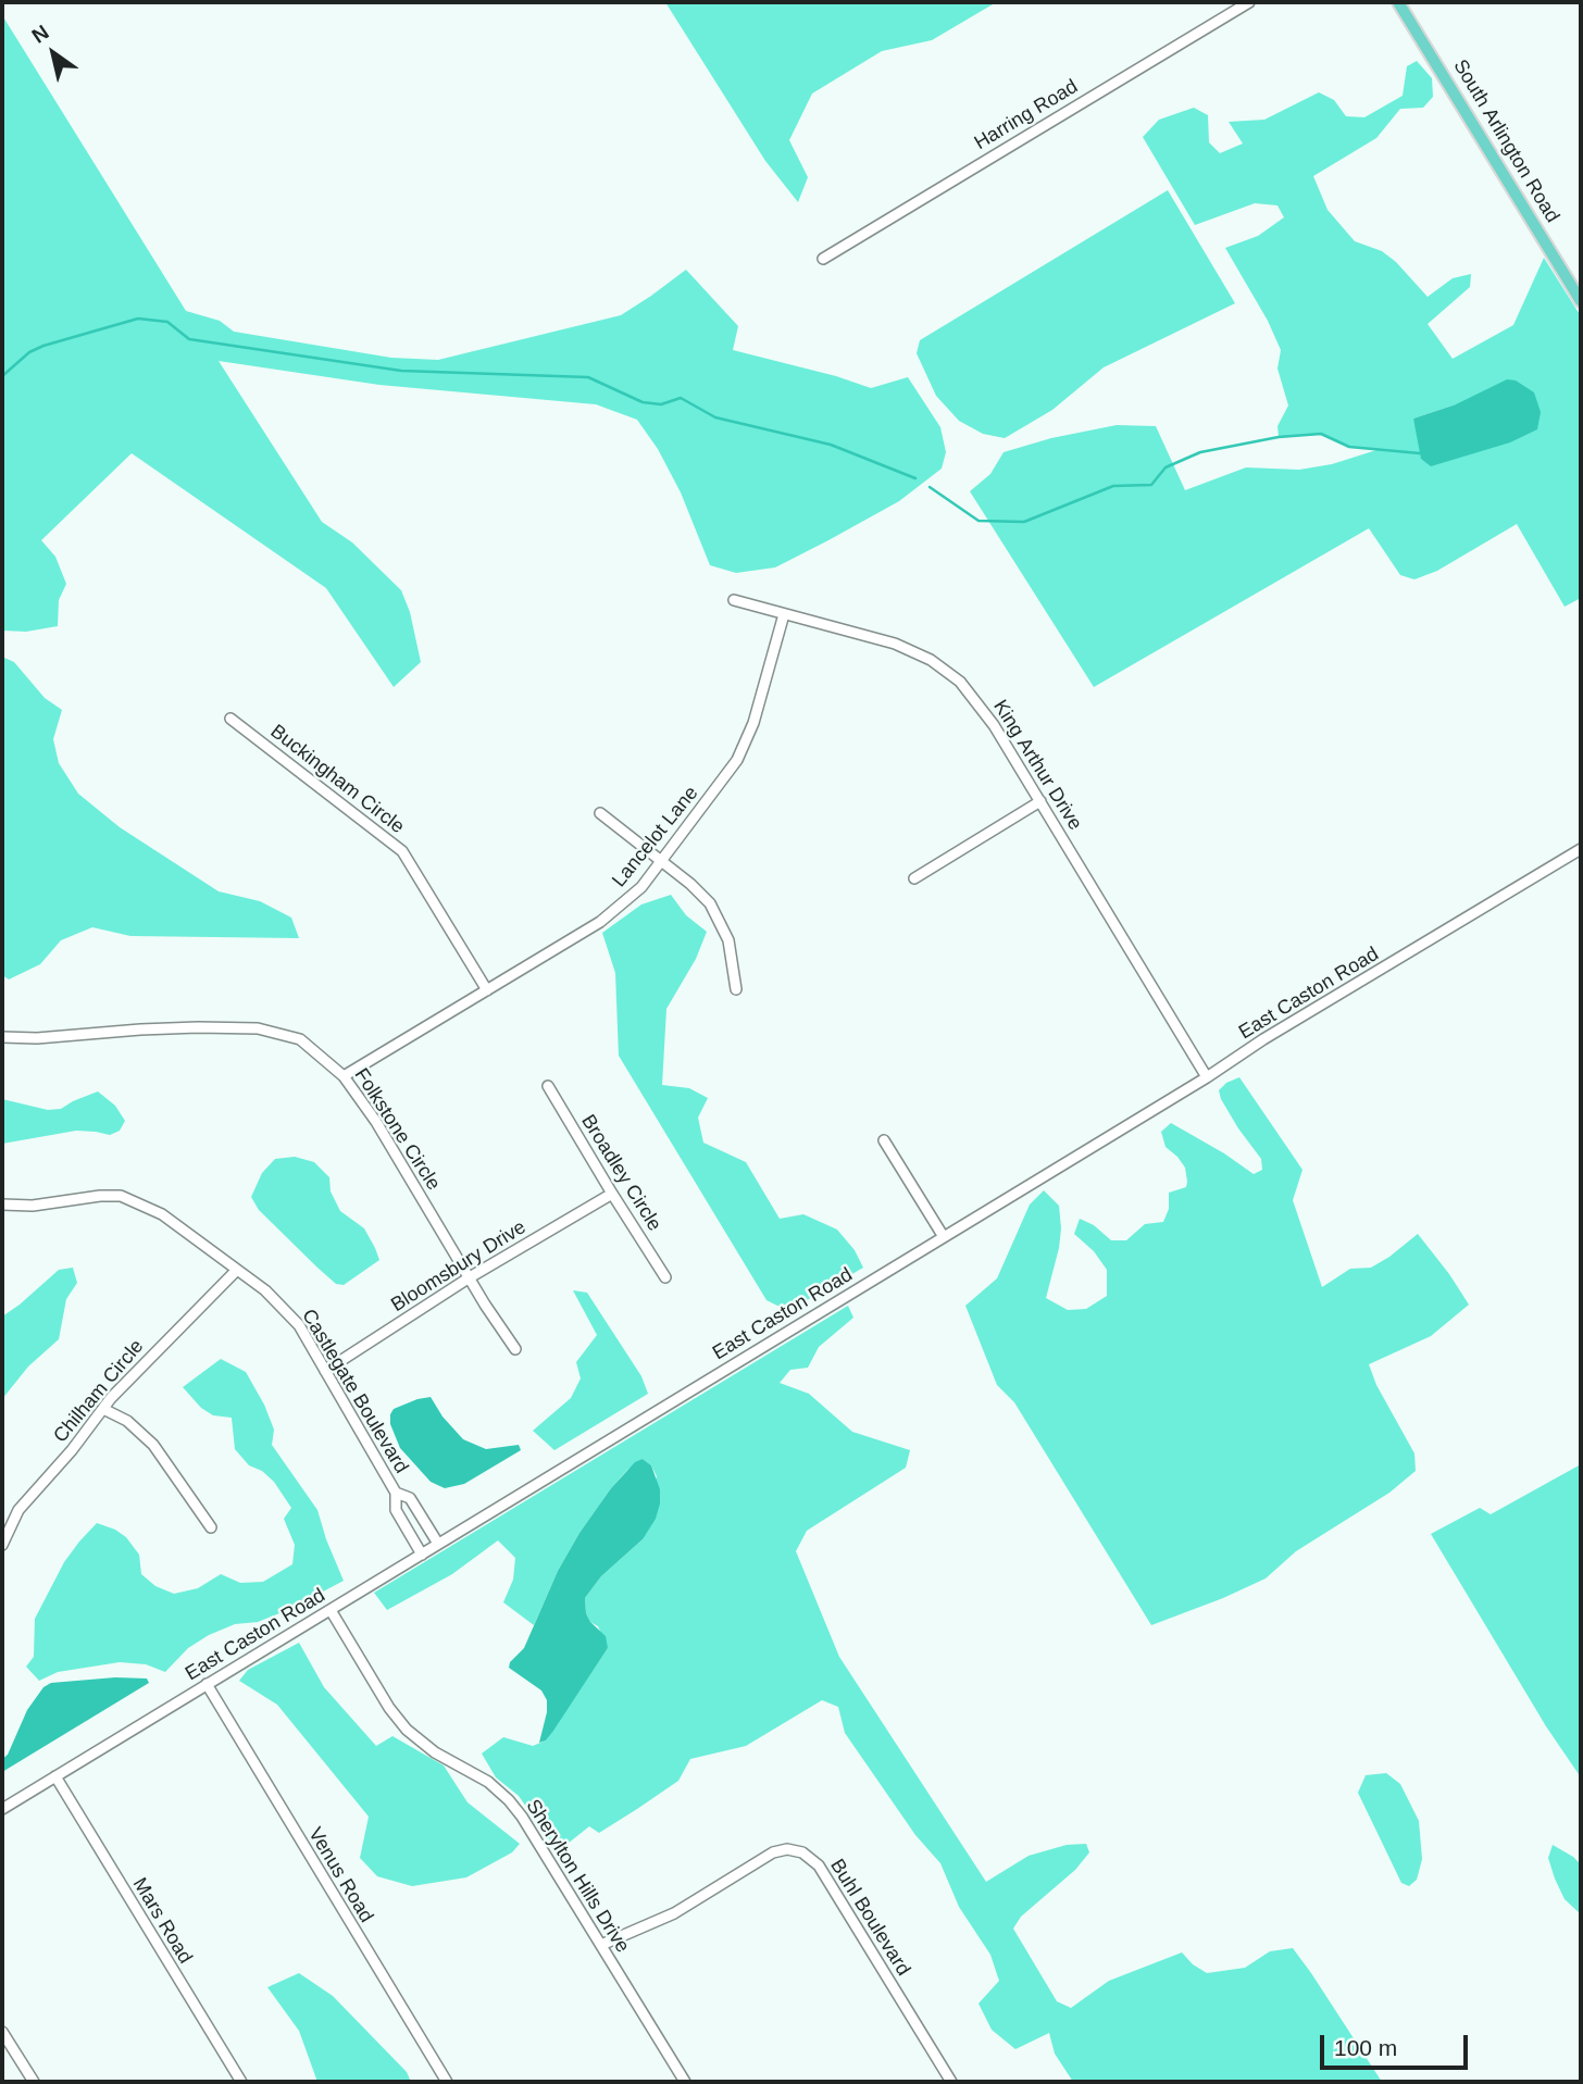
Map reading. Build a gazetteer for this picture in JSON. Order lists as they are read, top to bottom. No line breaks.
{"streets":{"main road":["South Arlington Road"],"street":["Harring Road","King Arthur Drive","Buckingham Circle","Lancelot Lane","East Caston Road","Folkstone Circle","Broadley Circle","Bloomsbury Drive","Chilham Circle","Castlegate Boulevard","Venus Road","Sherylton Hills Drive","Buhl Boulevard","Mars Road"]},"crossings":[["King Arthur Drive","Lancelot Lane"],["King Arthur Drive","East Caston Road"],["Buckingham Circle","Lancelot Lane"],["Lancelot Lane","Folkstone Circle"],["East Caston Road","Castlegate Boulevard"],["East Caston Road","Venus Road"],["East Caston Road","Sherylton Hills Drive"],["East Caston Road","Mars Road"],["Folkstone Circle","Bloomsbury Drive"],["Broadley Circle","Bloomsbury Drive"],["Bloomsbury Drive","Castlegate Boulevard"],["Chilham Circle","Castlegate Boulevard"],["Sherylton Hills Drive","Buhl Boulevard"]],"scale_bar":"100 m","north":"top left"}
